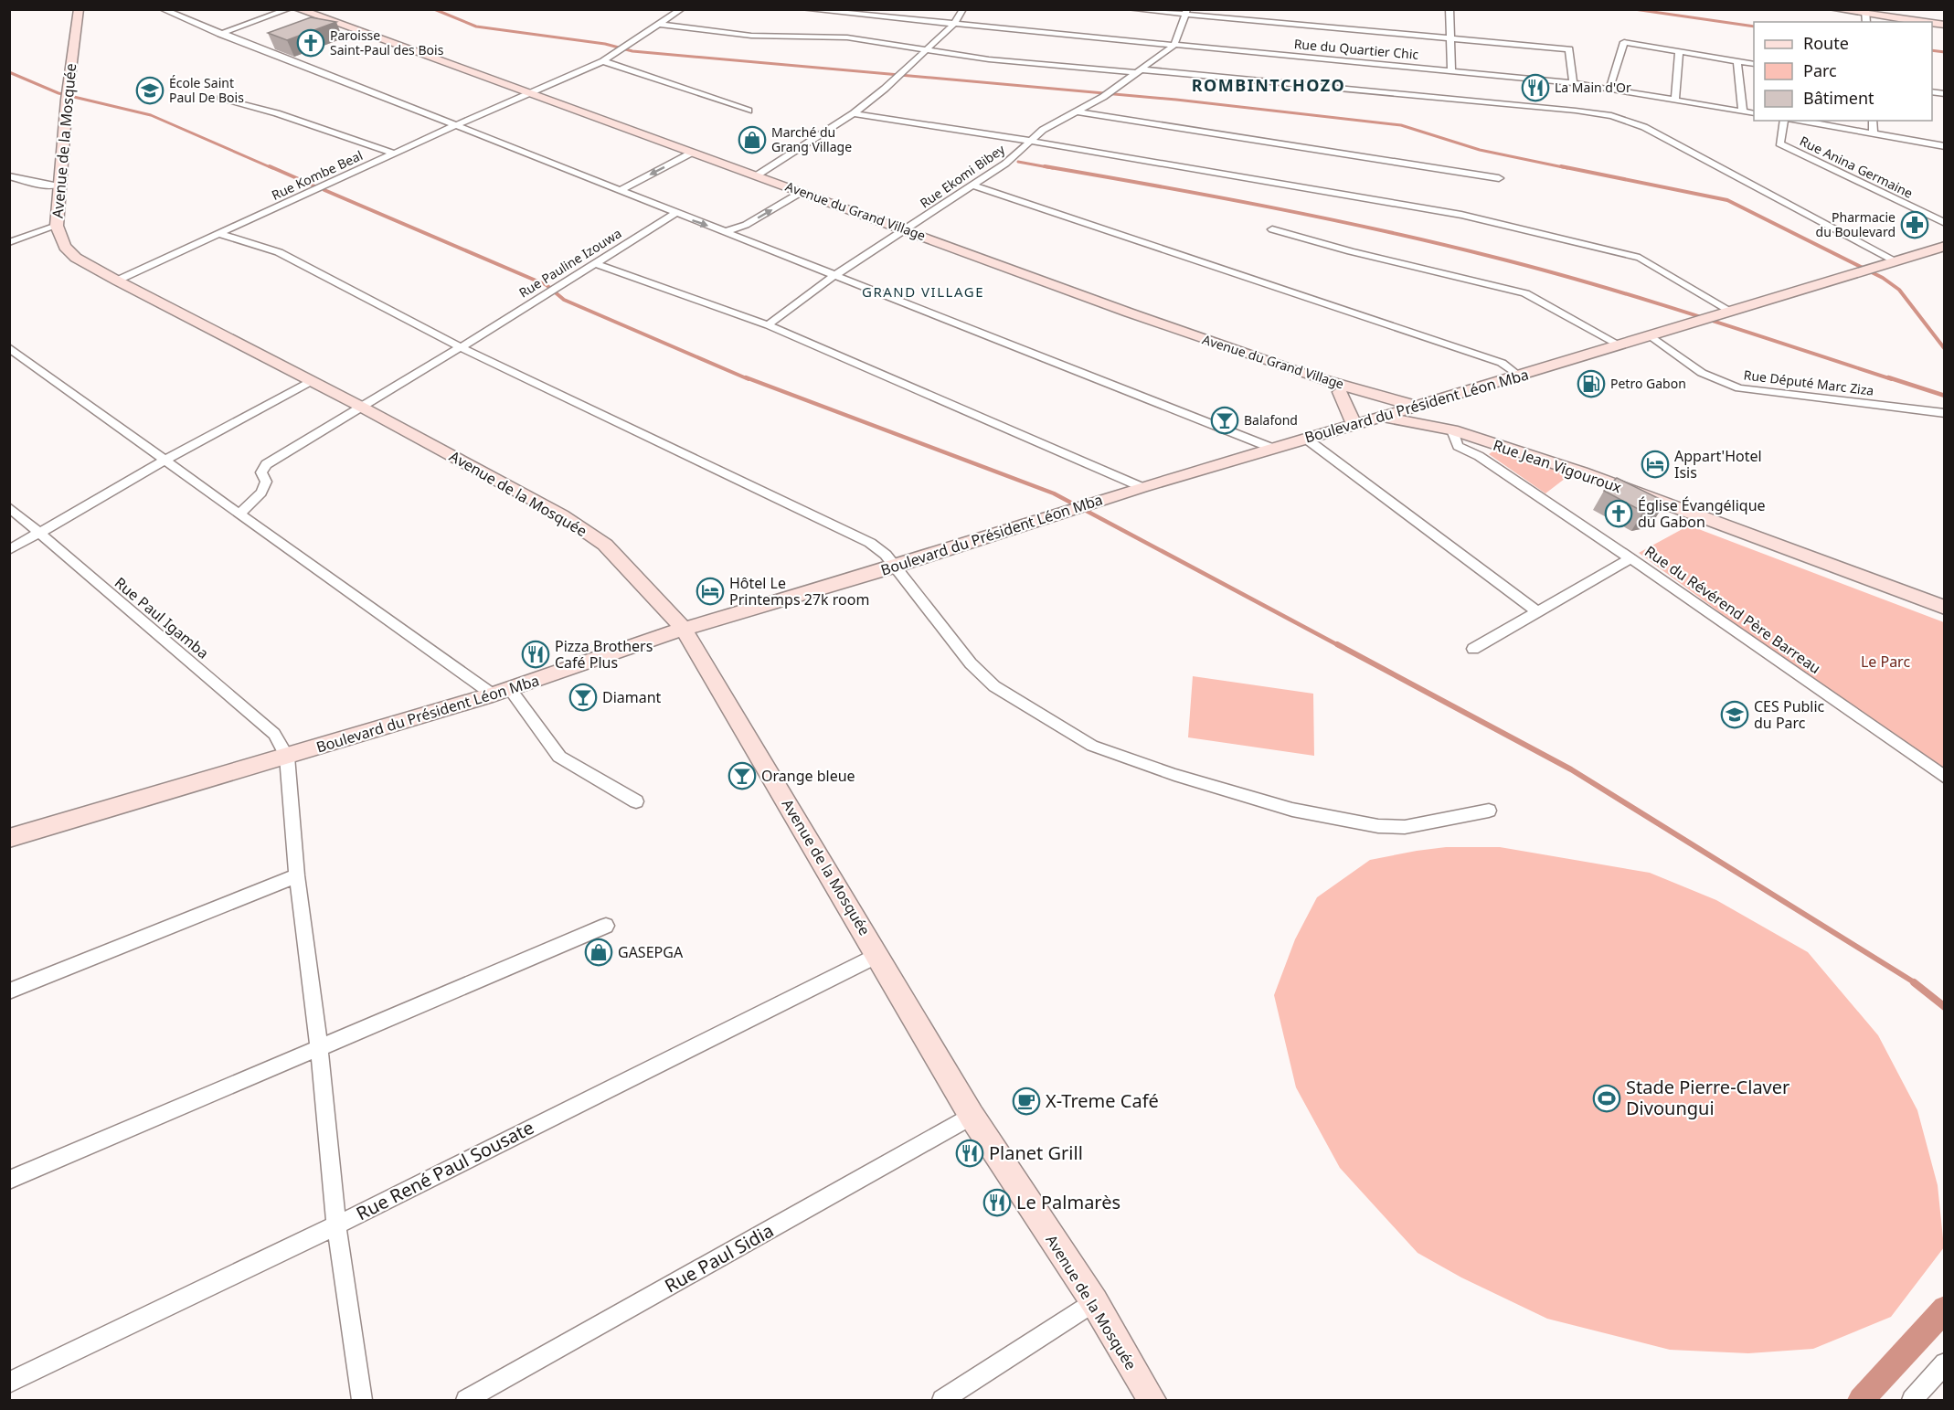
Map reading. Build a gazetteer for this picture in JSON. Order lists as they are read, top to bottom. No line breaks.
{"streets":{"street":["Rue du Quartier Chic","Avenue de la Mosquée","Rue Anina Germaine","Rue Kombe Beal","Rue Ekomi Bibey","Avenue du Grand Village","Rue Pauline Izouwa","Rue Député Marc Ziza","Boulevard du Président Léon Mba","Rue Jean Vigouroux","Rue du Révérend Père Barreau","Rue Paul Igamba","Rue René Paul Sousate","Rue Paul Sidia"]},"crossings":[["Rue du Quartier Chic","Rue Ekomi Bibey"],["Avenue de la Mosquée","Rue Kombe Beal"],["Avenue de la Mosquée","Rue Pauline Izouwa"],["Avenue de la Mosquée","Boulevard du Président Léon Mba"],["Avenue de la Mosquée","Rue René Paul Sousate"],["Avenue de la Mosquée","Rue Paul Sidia"],["Rue Kombe Beal","Avenue du Grand Village"],["Rue Ekomi Bibey","Avenue du Grand Village"],["Avenue du Grand Village","Boulevard du Président Léon Mba"],["Avenue du Grand Village","Rue Jean Vigouroux"],["Rue Député Marc Ziza","Boulevard du Président Léon Mba"],["Boulevard du Président Léon Mba","Rue Jean Vigouroux"],["Boulevard du Président Léon Mba","Rue Paul Igamba"],["Rue Jean Vigouroux","Rue du Révérend Père Barreau"]],"districts":["ROMBINTCHOZO","GRAND VILLAGE"],"parks":["Le Parc"],"places":{"church":["Paroisse Saint-Paul des Bois","Église Évangélique du Gabon"],"restaurant":["La Main d'Or","Pizza Brothers Café Plus","Planet Grill","Le Palmarès"],"school or university":["École Saint Paul De Bois","CES Public du Parc"],"shop":["Marché du Grang Village","GASEPGA"],"pharmacy":["Pharmacie du Boulevard"],"fuel station":["Petro Gabon"],"bar":["Balafond","Diamant","Orange bleue"],"hotel":["Appart'Hotel Isis","Hôtel Le Printemps 27k room"],"sports":["Stade Pierre-Claver Divoungui"],"cafe":["X-Treme Café"]},"legend":["Route","Parc","Bâtiment"]}
